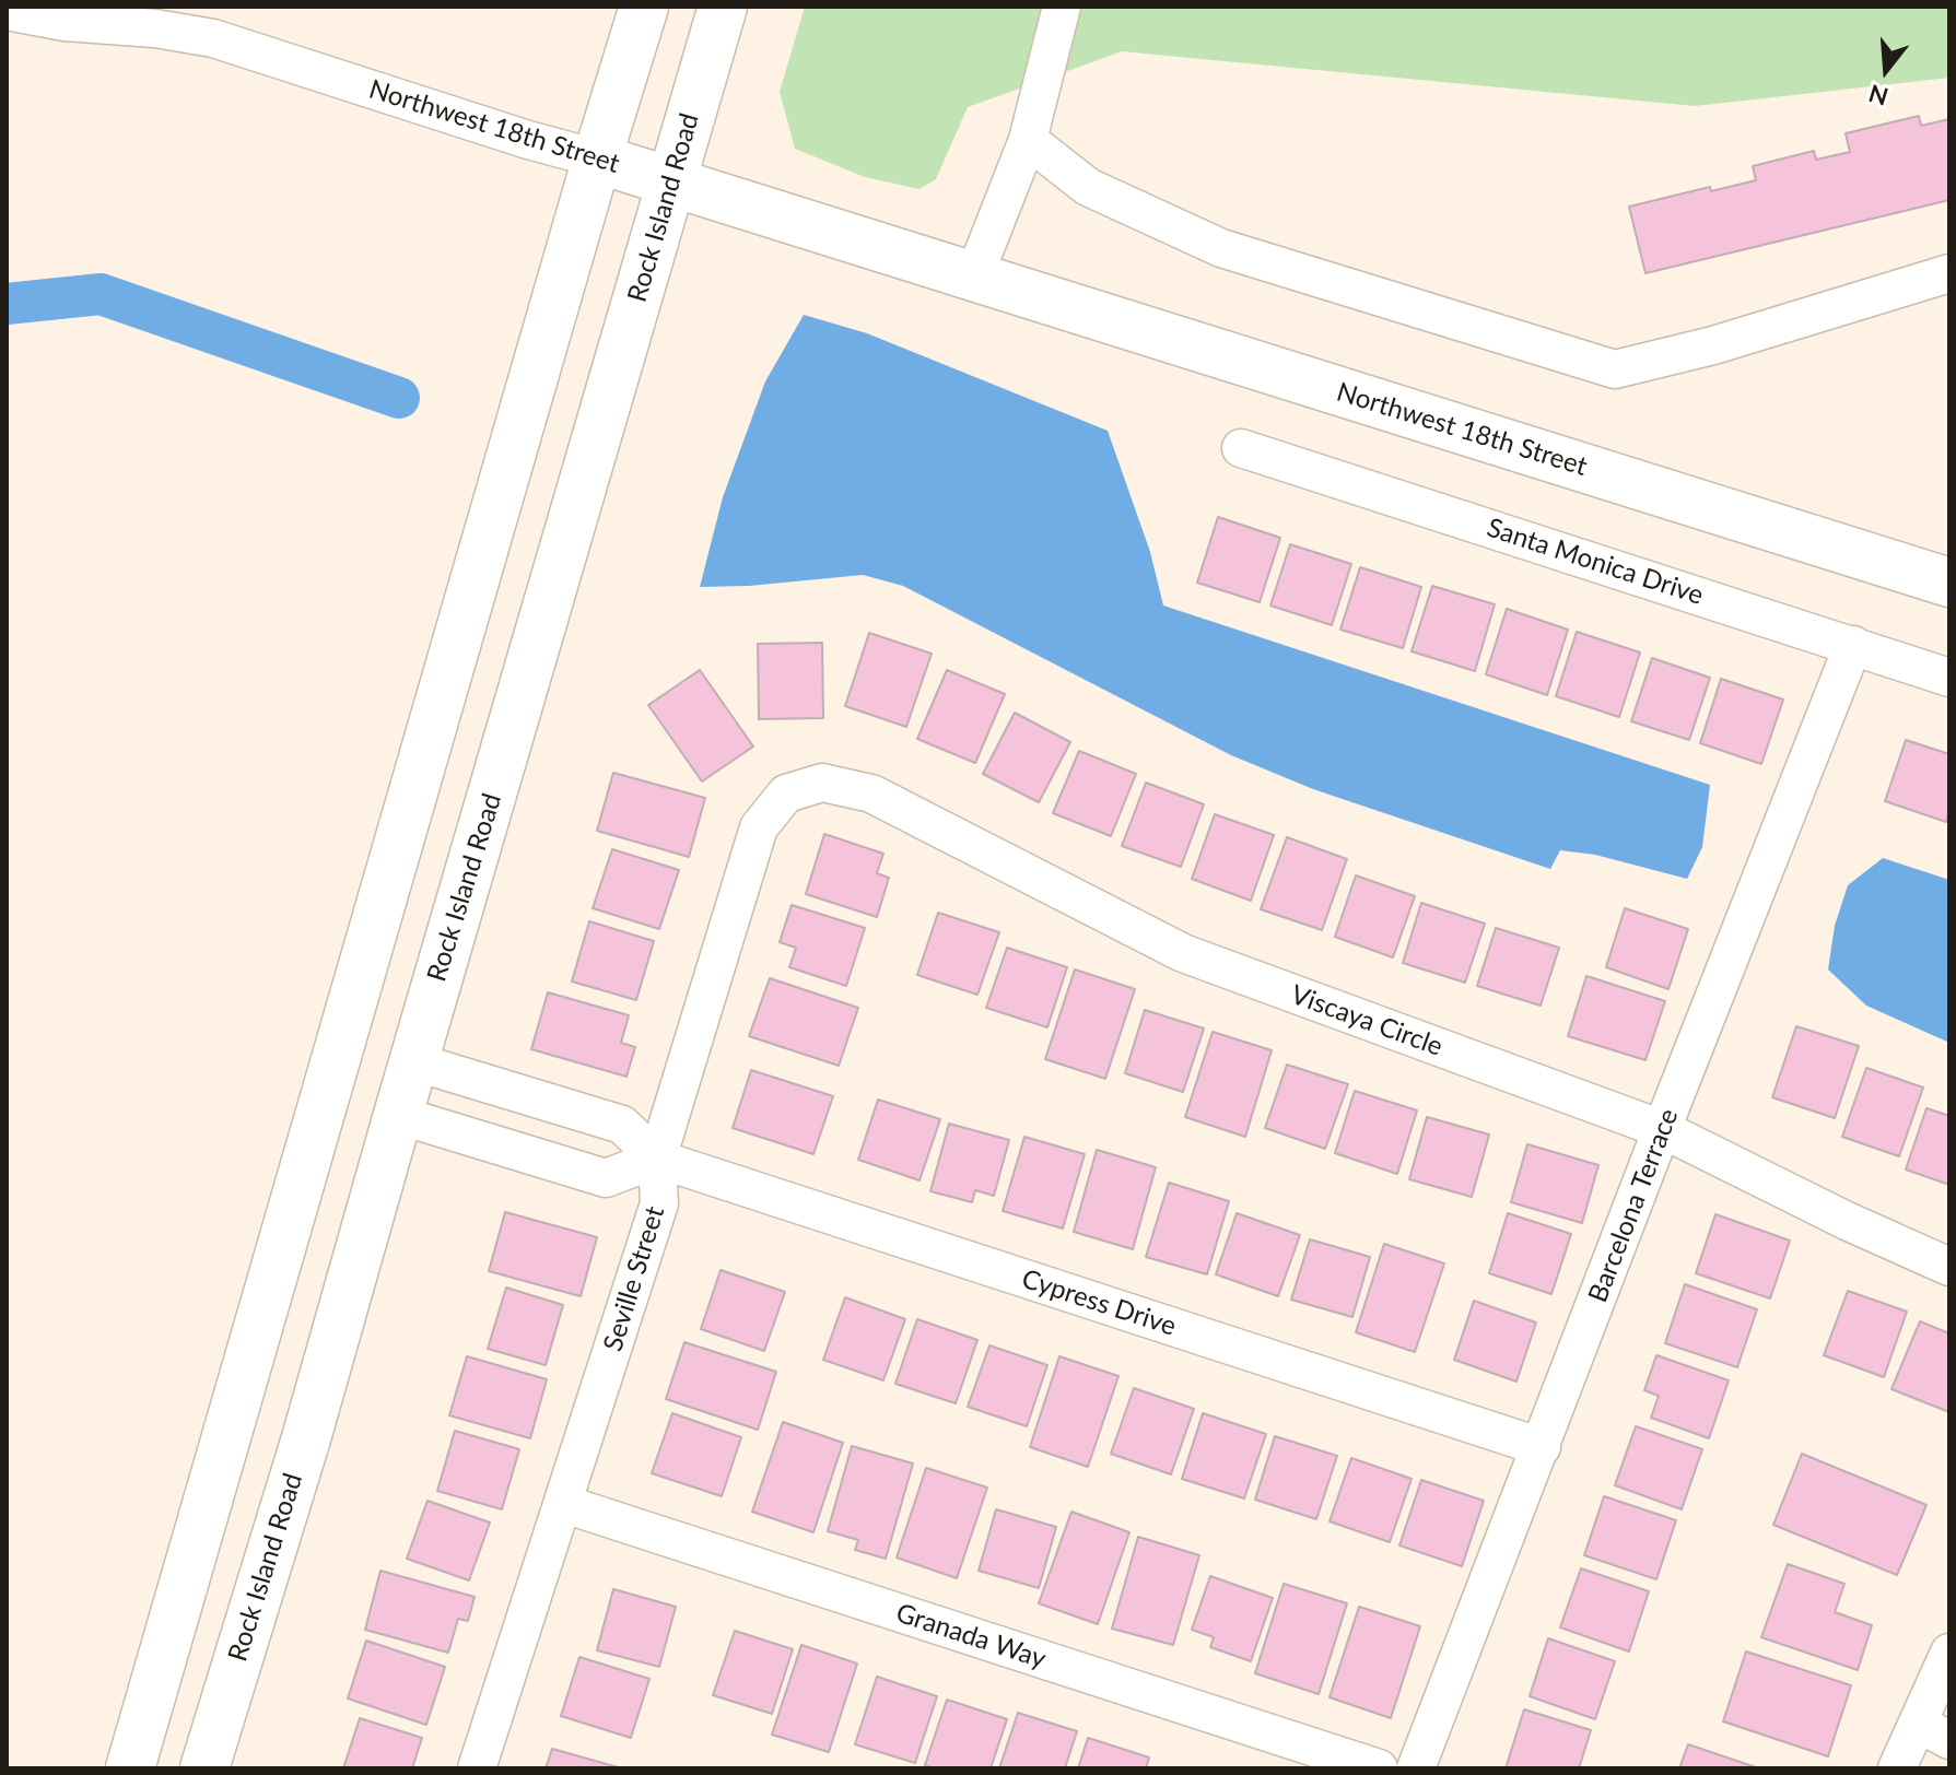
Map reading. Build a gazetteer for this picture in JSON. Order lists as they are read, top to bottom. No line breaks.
{"streets":{"main road":["Northwest 18th Street","Rock Island Road"],"street":["Santa Monica Drive","Viscaya Circle","Barcelona Terrace","Seville Street","Cypress Drive","Granada Way"]},"crossings":[["Northwest 18th Street","Rock Island Road"],["Rock Island Road","Cypress Drive"],["Santa Monica Drive","Barcelona Terrace"],["Viscaya Circle","Barcelona Terrace"],["Viscaya Circle","Seville Street"],["Barcelona Terrace","Cypress Drive"],["Seville Street","Cypress Drive"],["Seville Street","Granada Way"]],"north":"bottom"}
